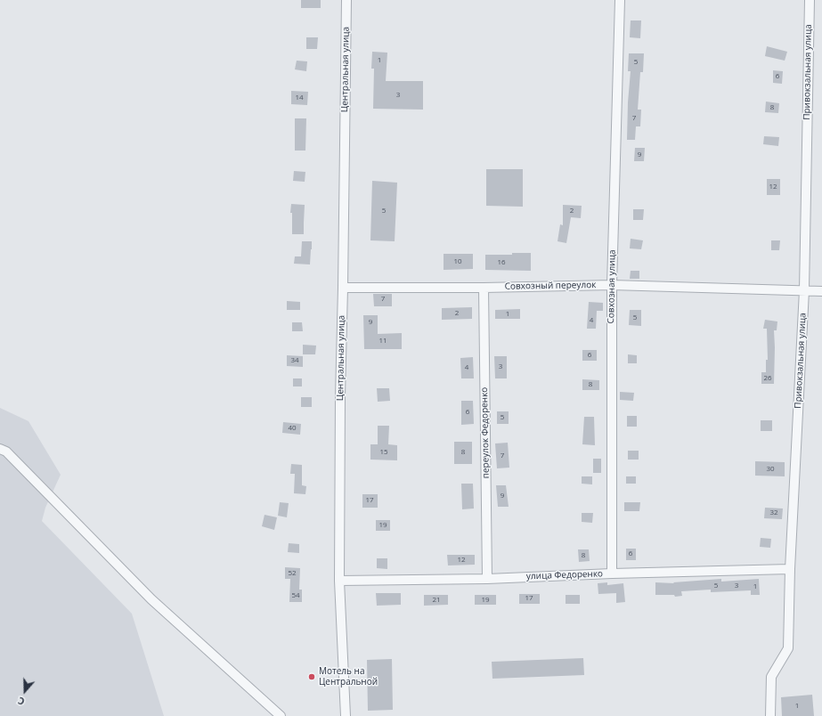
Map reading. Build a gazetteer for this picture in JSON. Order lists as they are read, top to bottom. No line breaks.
{"streets":{"street":["Центральная улица","Привокзальная улица","Совхозный переулок","Совхозная улица","переулок Федоренко","улица Федоренко"]},"crossings":[["Центральная улица","Совхозный переулок"],["Центральная улица","улица Федоренко"],["Привокзальная улица","Совхозный переулок"],["Привокзальная улица","улица Федоренко"],["Совхозный переулок","Совхозная улица"],["Совхозный переулок","переулок Федоренко"],["Совхозная улица","улица Федоренко"],["переулок Федоренко","улица Федоренко"]],"places":["Мотель на Центральной"],"house_numbers":["1","5","6","3","14","8","7","9","12","5","2","10","16","7","2","1","5","4","9","11","6","34","3","4","26","8","6","5","40","15","8","7","30","9","17","32","19","6","8","12","52","5","3","1","54","17","21","19","1"],"north":"bottom"}
